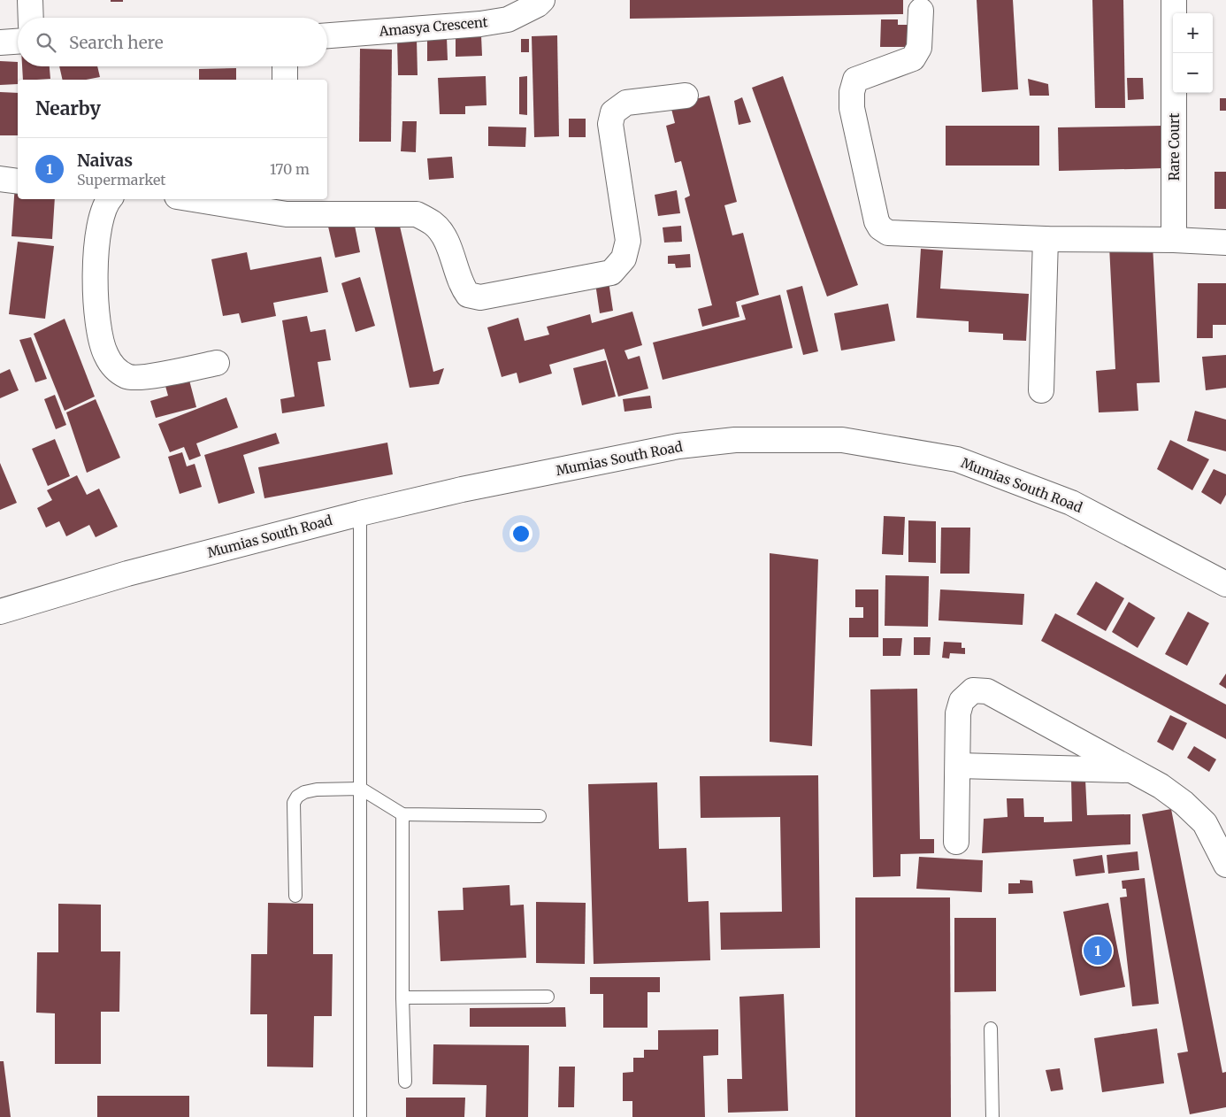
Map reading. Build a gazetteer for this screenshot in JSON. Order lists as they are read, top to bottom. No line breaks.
{"streets":{"street":["Amasya Crescent","Rare Court","Mumias South Road"]},"page":{"map_buttons":["+","−"],"search":"Search here","heading":"Nearby","list":[{"mark":"1","name":"Naivas","note":"Supermarket","value":"170 m"}],"pins":"1"}}
